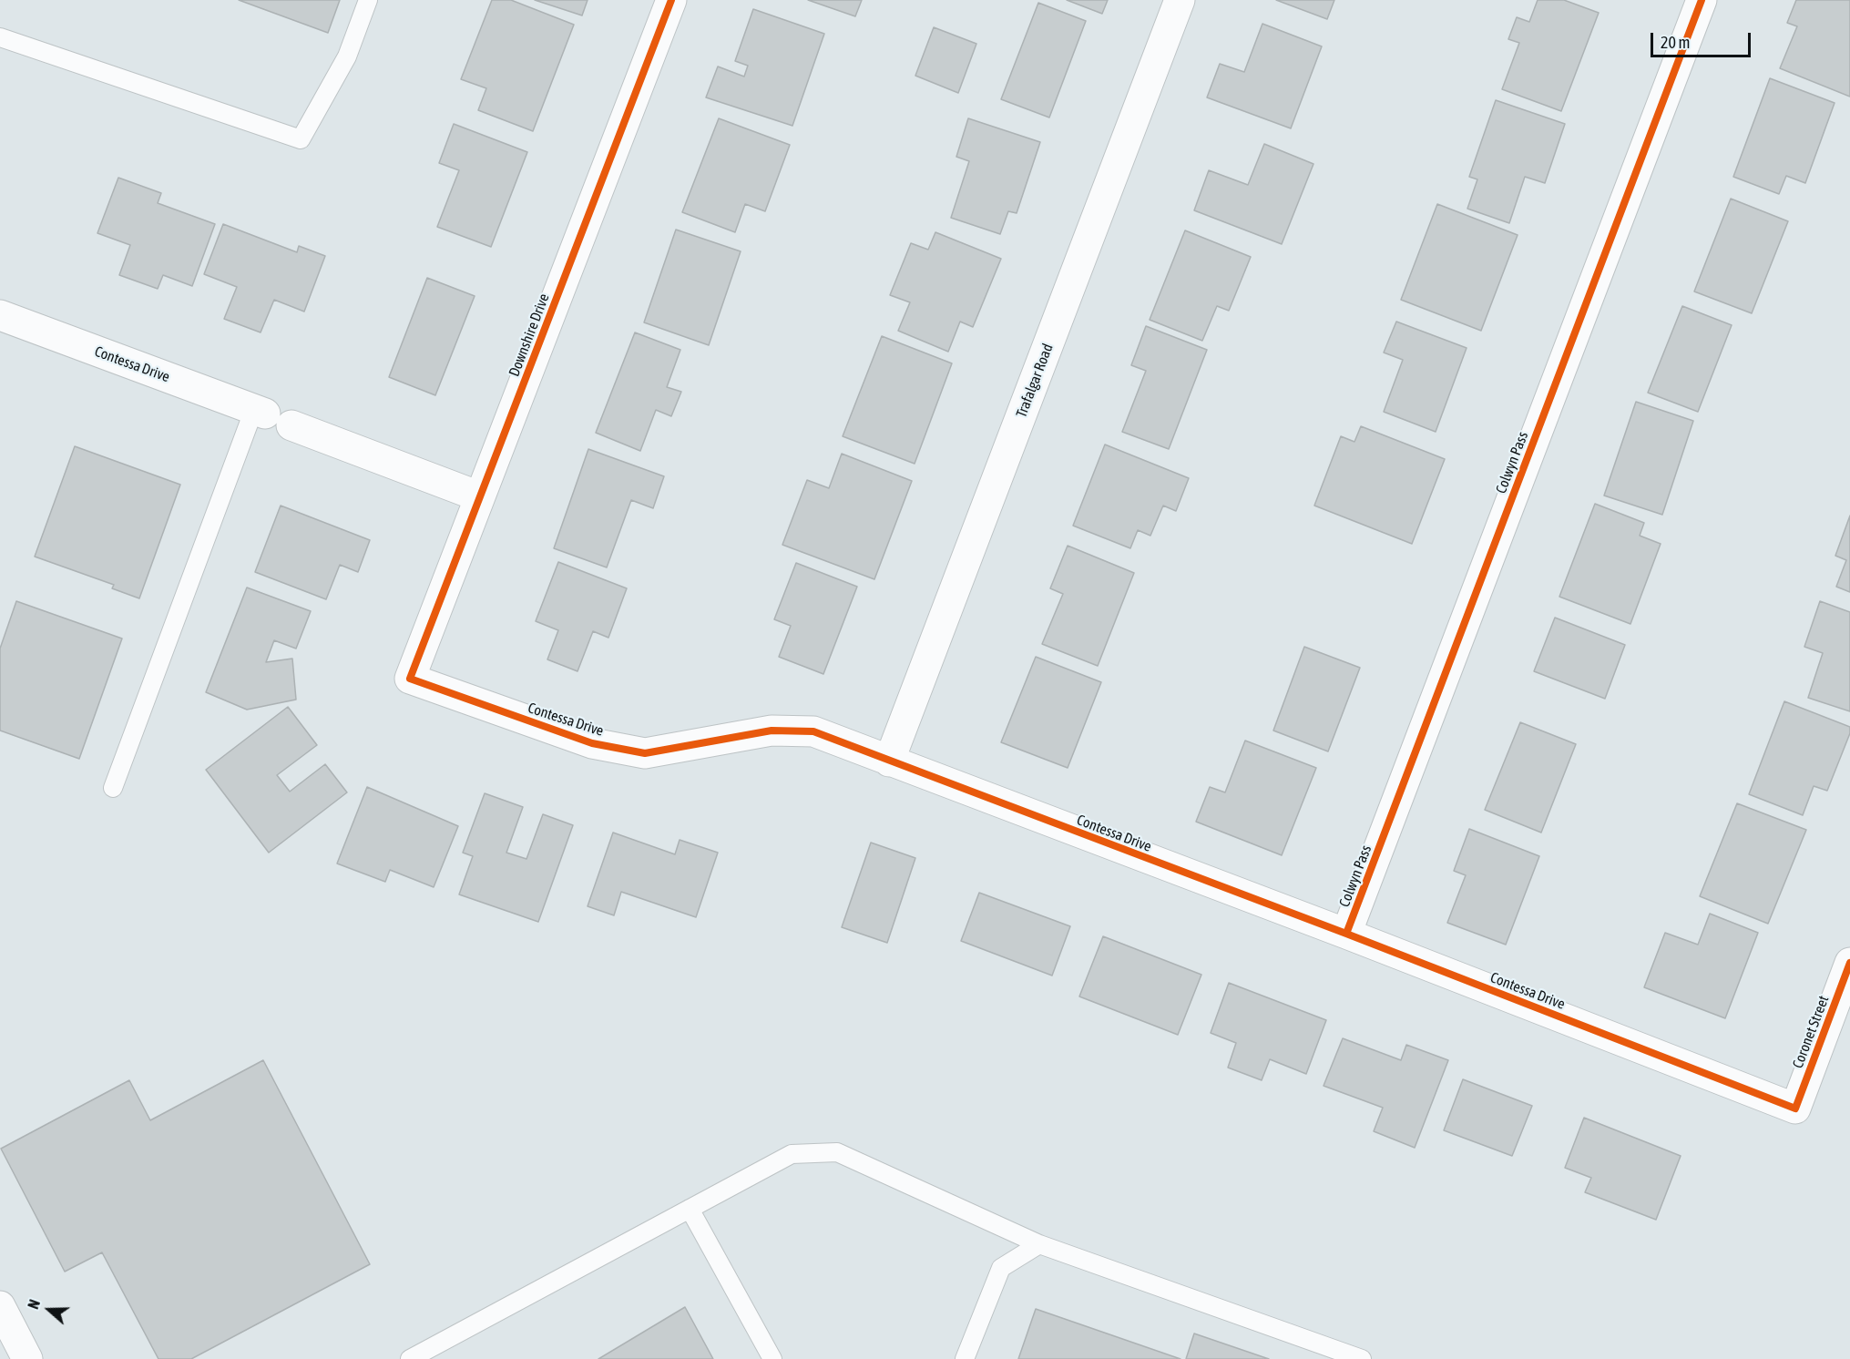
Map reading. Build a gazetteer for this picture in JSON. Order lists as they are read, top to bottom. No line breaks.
{"streets":{"street":["Downshire Drive","Contessa Drive","Trafalgar Road","Colwyn Pass","Coronet Street"]},"crossings":[["Downshire Drive","Contessa Drive"],["Contessa Drive","Trafalgar Road"],["Contessa Drive","Colwyn Pass"],["Contessa Drive","Coronet Street"]],"scale_bar":"20 m","north":"left"}
